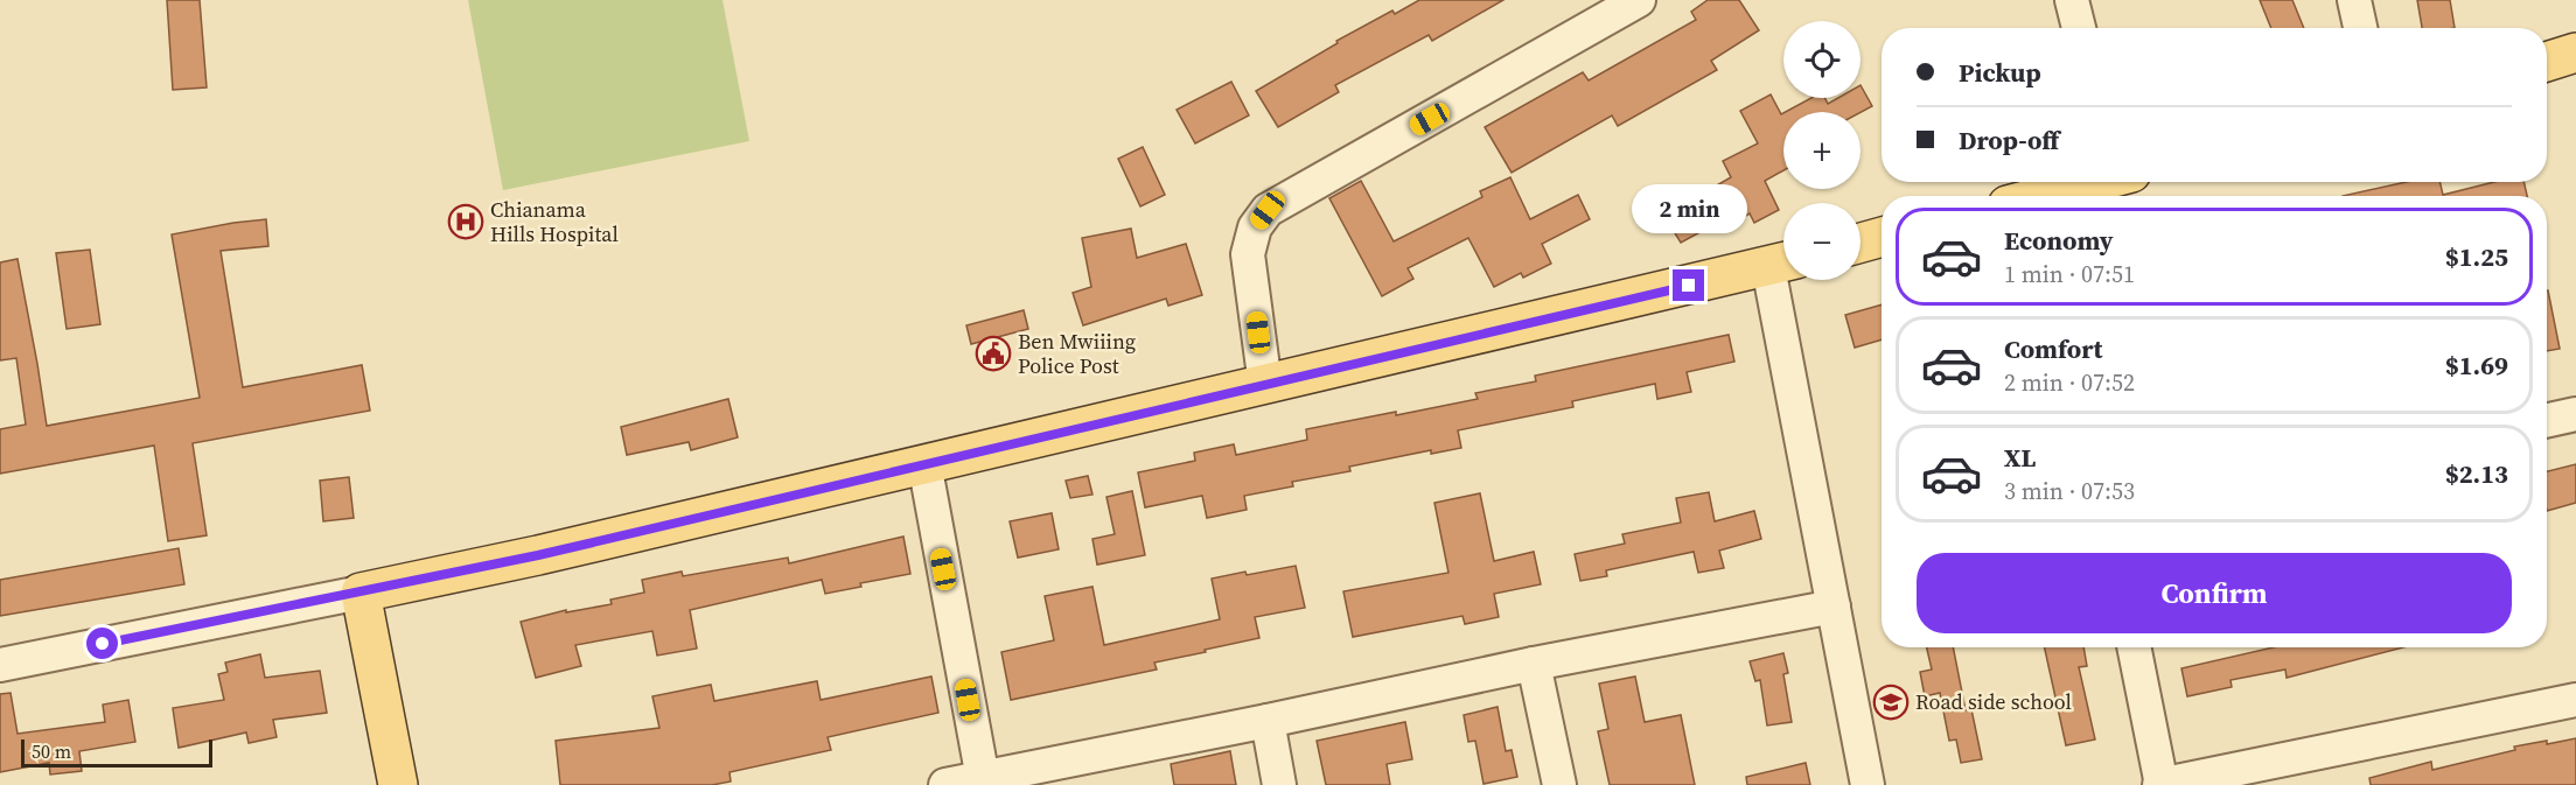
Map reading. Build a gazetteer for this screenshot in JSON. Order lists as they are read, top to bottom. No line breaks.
{"places":{"hospital":["Chianama Hills Hospital"],"public building":["Ben Mwiiing Police Post"],"school or university":["Road side school"]},"scale_bar":"50 m","page":{"map_buttons":["+","−"],"banner":["Pickup","Drop-off"],"bubble":"2 min","list":[{"name":"Economy","note":"1 min · 07:51","value":"$1.25"},{"name":"Comfort","note":"2 min · 07:52","value":"$1.69"},{"name":"XL","note":"3 min · 07:53","value":"$2.13"}],"buttons":"Confirm","scale":"50 m"}}
